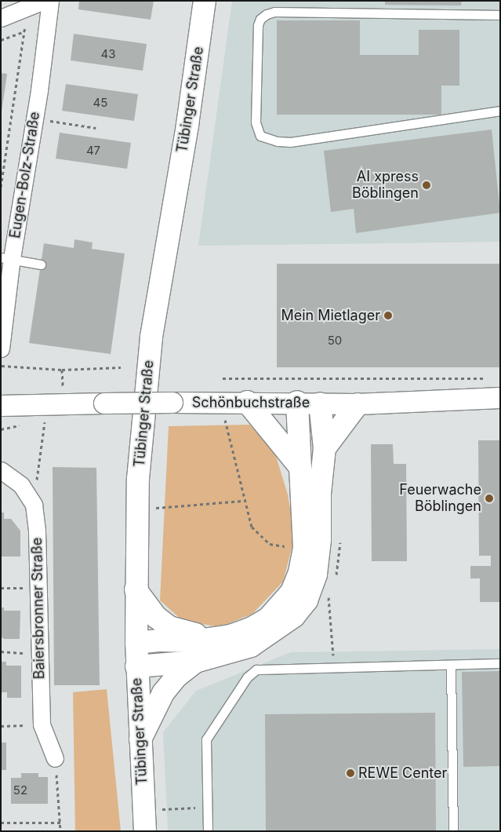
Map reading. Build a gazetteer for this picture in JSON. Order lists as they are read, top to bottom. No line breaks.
{"streets":{"main road":["Tübinger Straße"],"street":["Eugen-Bolz-Straße","Schönbuchstraße","Baiersbronner Straße"]},"places":["AI xpress Böblingen","Mein Mietlager","Feuerwache Böblingen","REWE Center"],"house_numbers":["43","45","47","50","52"]}
